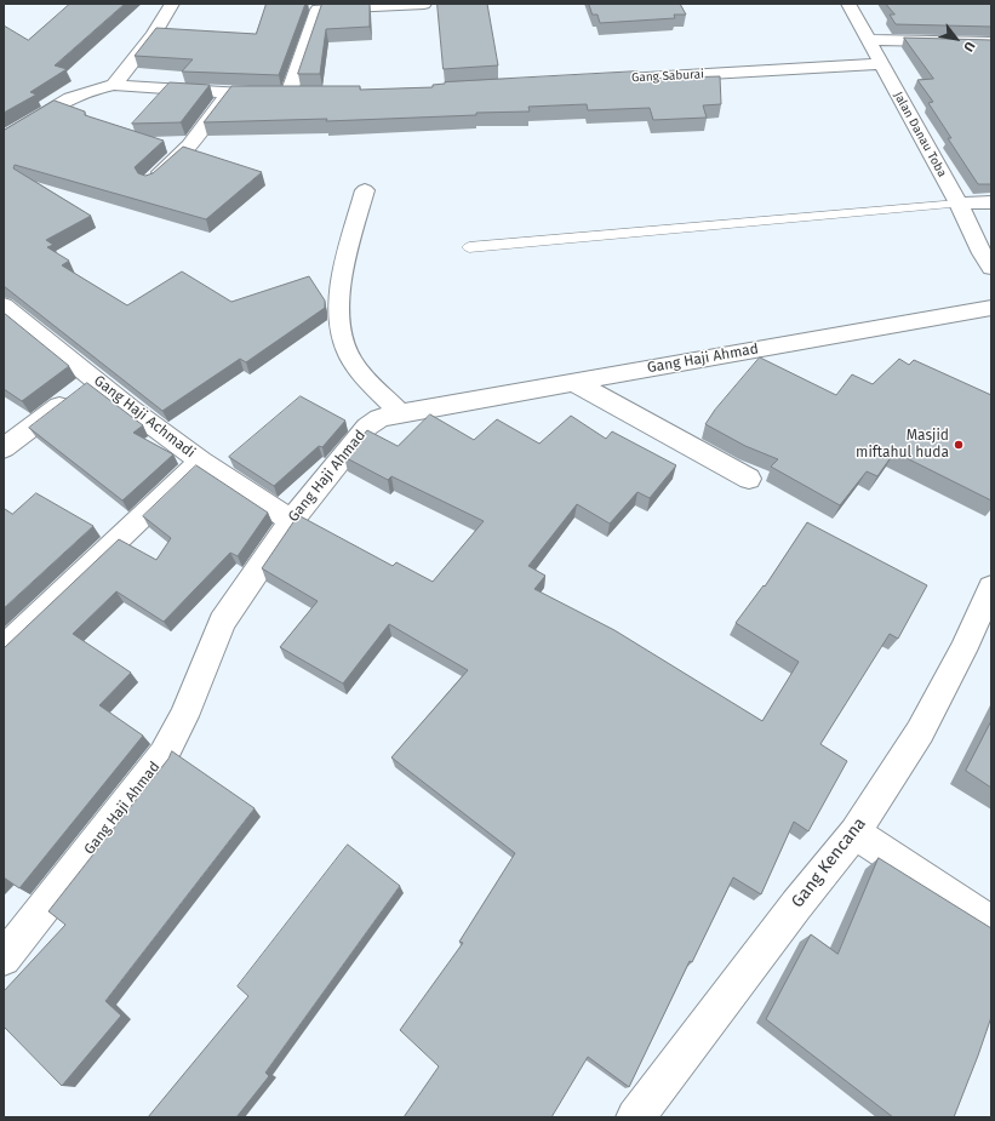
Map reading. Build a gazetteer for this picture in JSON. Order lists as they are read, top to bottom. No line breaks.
{"streets":{"street":["Gang Saburai","Jalan Danau Toba","Gang Haji Ahmad","Gang Haji Achmadi","Gang Kencana"]},"crossings":[["Gang Saburai","Jalan Danau Toba"],["Gang Haji Ahmad","Gang Haji Achmadi"]],"places":["Masjid miftahul huda"],"north":"bottom right"}
